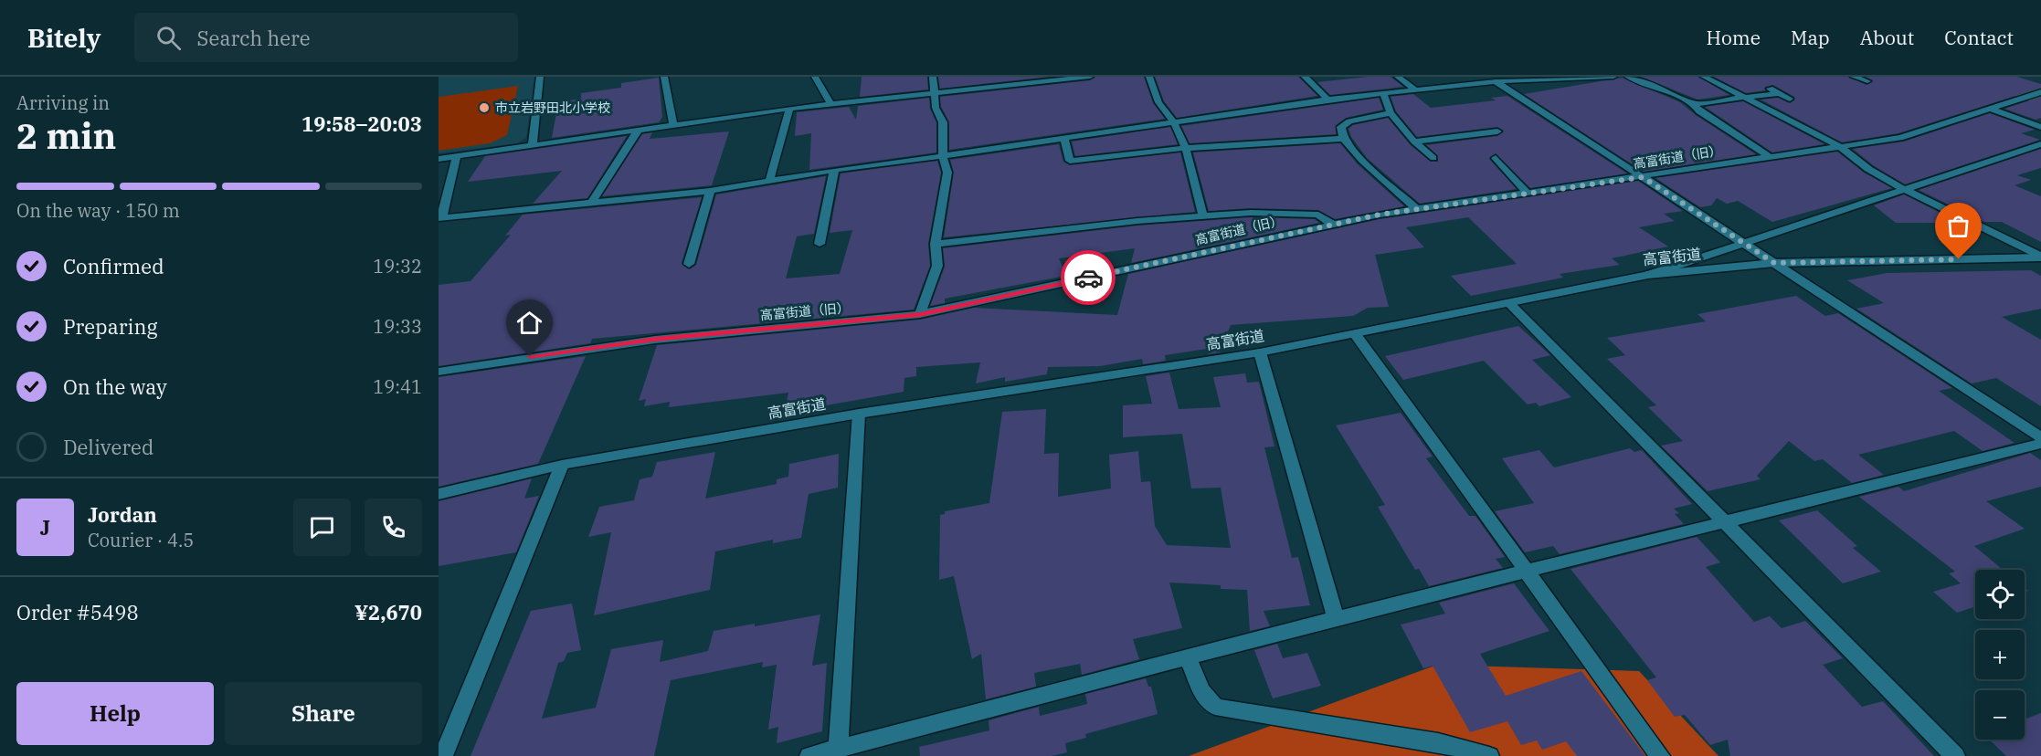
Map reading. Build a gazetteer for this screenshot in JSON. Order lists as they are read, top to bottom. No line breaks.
{"streets":{"street":["高富街道（旧）","高富街道"]},"places":["市立岩野田北小学校"],"page":{"header":"Bitely","search":"Search here","nav":["Home","Map","About","Contact"],"heading":["2 min","Arriving in","19:58–20:03"],"panel":["Jordan","Courier · 4.5","Order #5498","¥2,670"],"bar":"On the way · 150 m","list":[["Confirmed","19:32"],["Preparing","19:33"],["On the way","19:41"],"Delivered"],"round":"J","map_buttons":["+","−"],"buttons":["Help","Share"]}}
